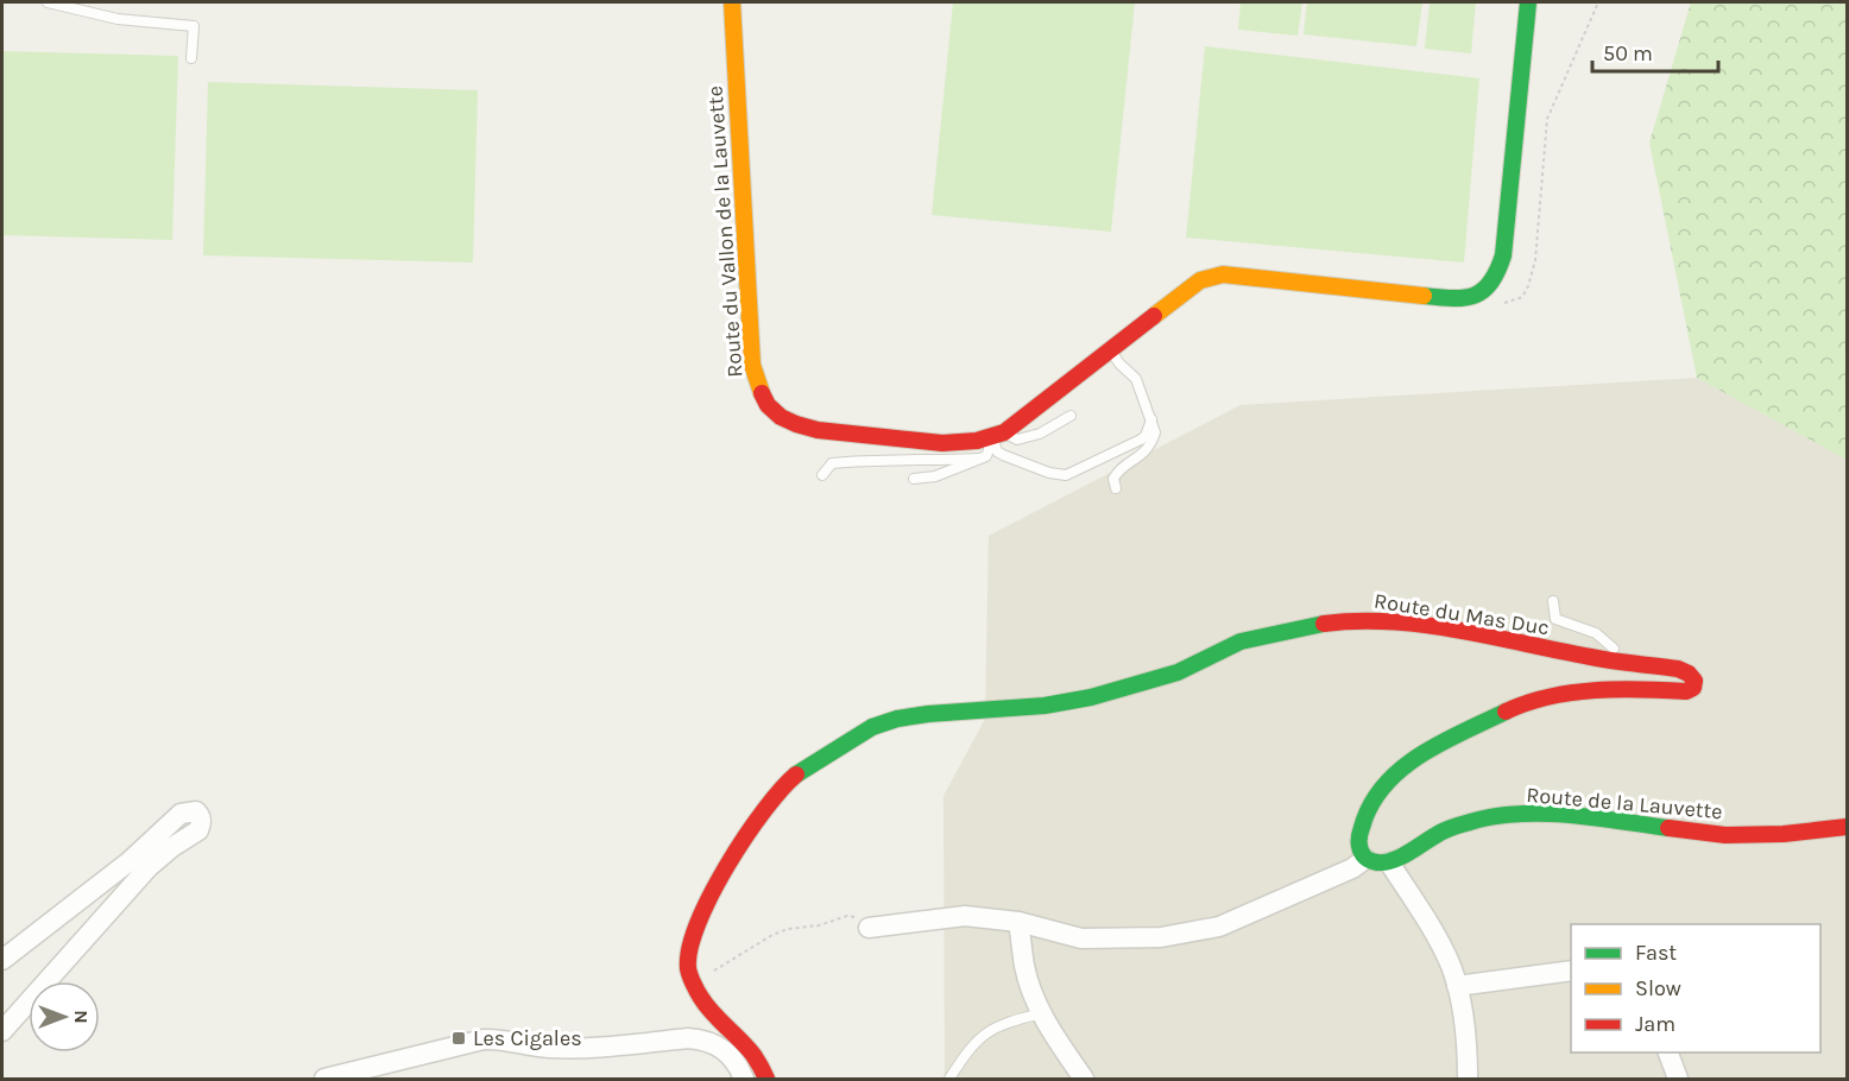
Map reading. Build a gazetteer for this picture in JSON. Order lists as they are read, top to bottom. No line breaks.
{"streets":{"street":["Route du Vallon de la Lauvette","Route du Mas Duc","Route de la Lauvette"]},"places":{"transit":["Les Cigales"]},"legend":["Fast","Slow","Jam"],"scale_bar":"50 m","north":"right"}
